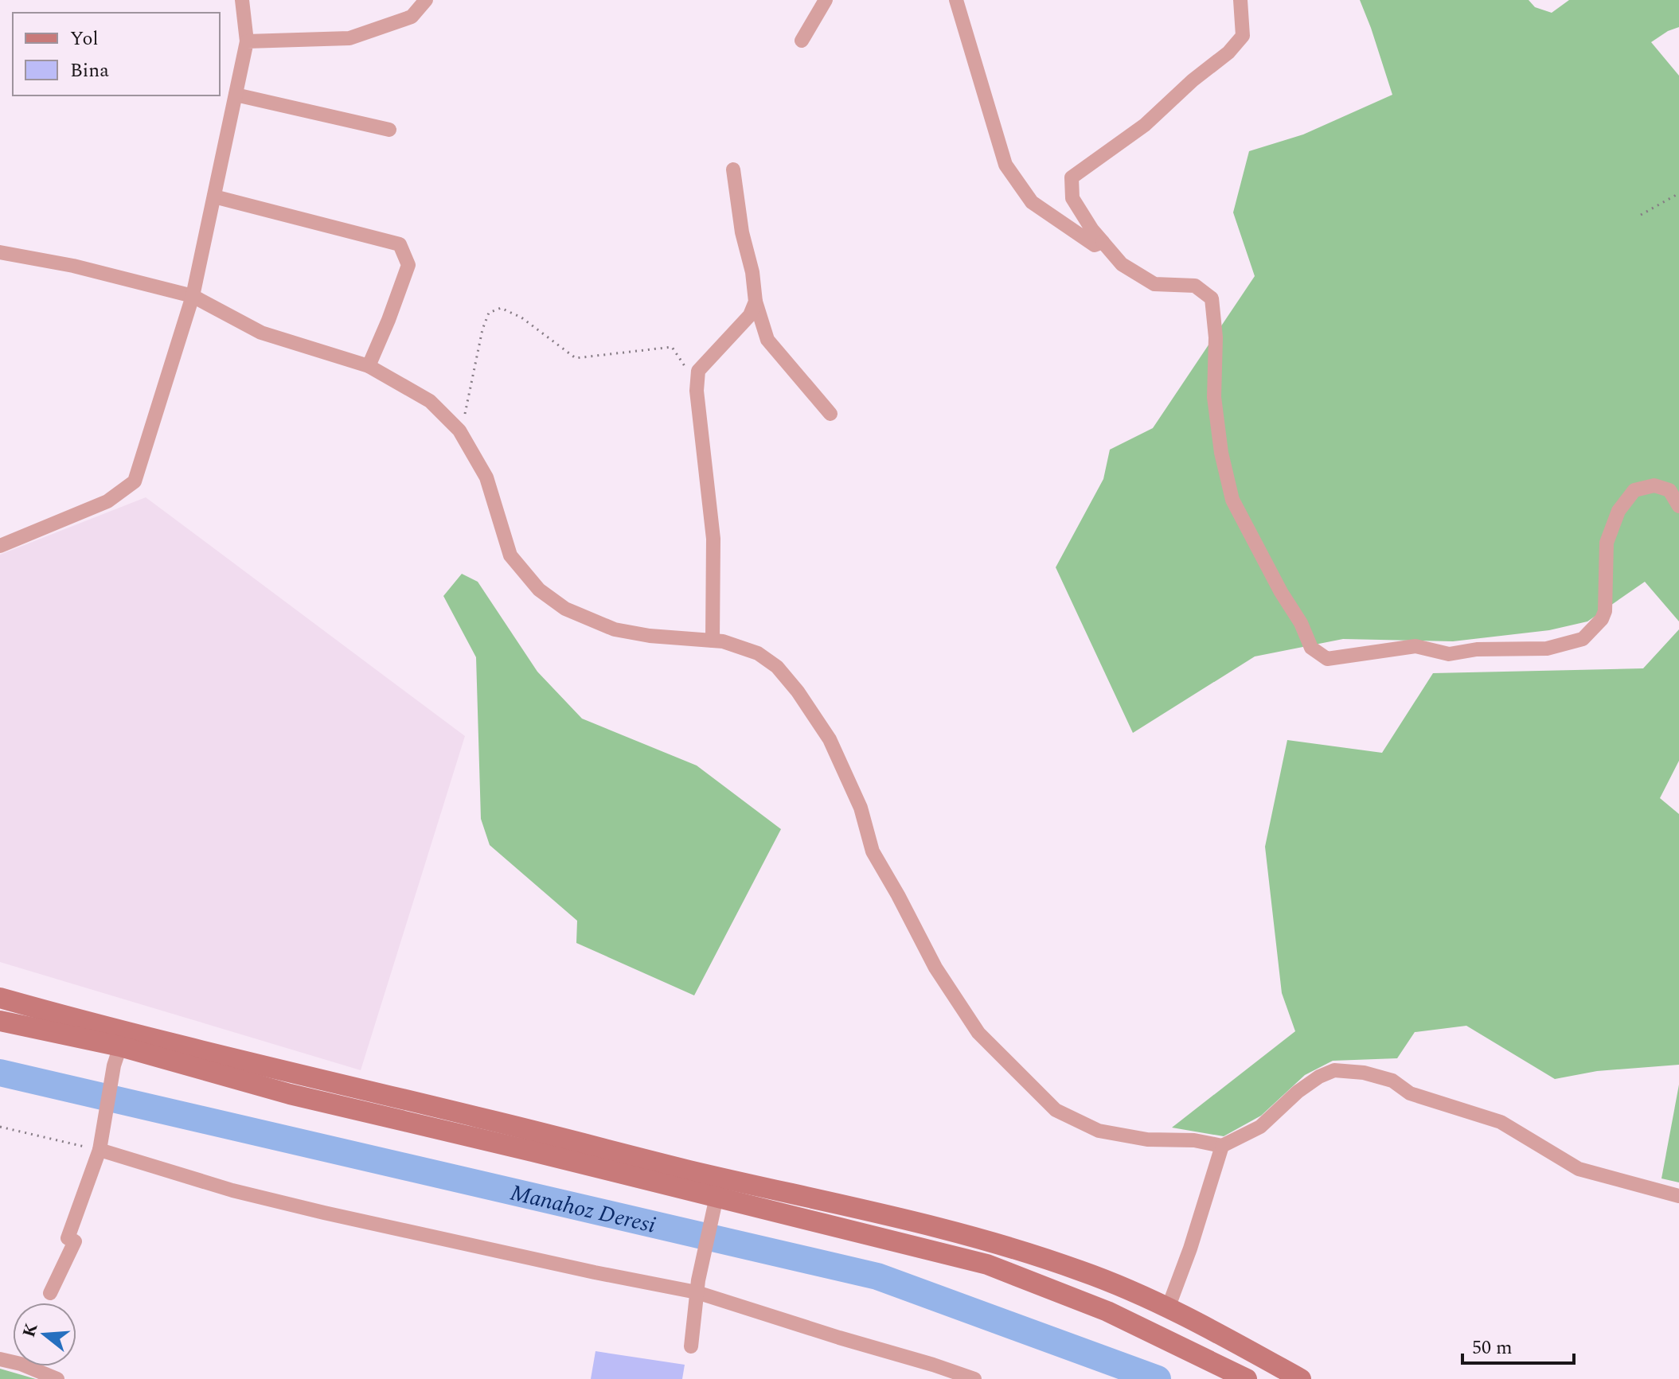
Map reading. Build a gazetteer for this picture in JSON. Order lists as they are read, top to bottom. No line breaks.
{"water":["Manahoz Deresi"],"legend":["Yol","Bina"],"scale_bar":"50 m","north":"left"}
